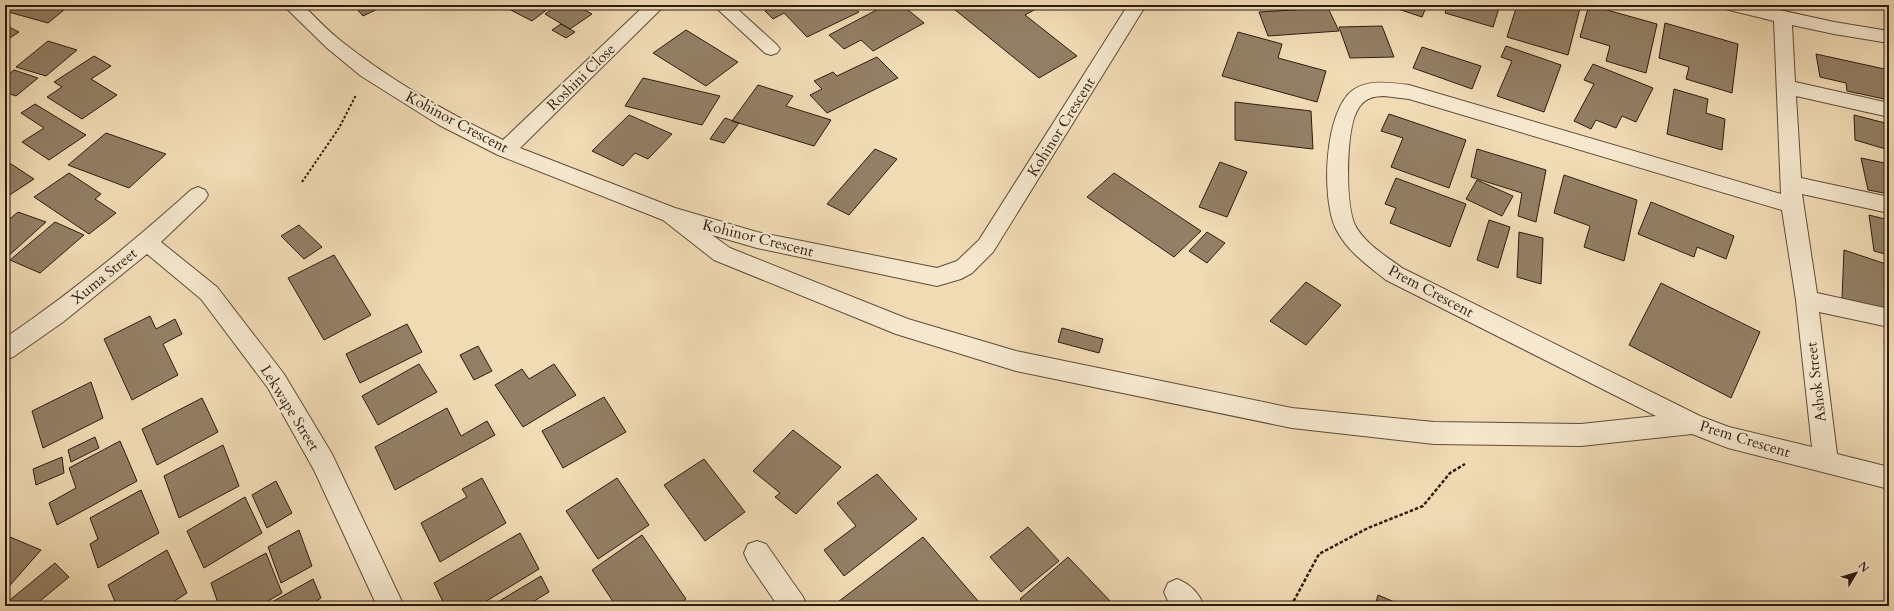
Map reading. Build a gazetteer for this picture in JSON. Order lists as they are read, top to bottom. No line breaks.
{"streets":{"street":["Roshini Close","Kohinor Crescent","Xuma Street","Prem Crescent","Ashok Street","Lekwape Street"]},"crossings":[["Roshini Close","Kohinor Crescent"],["Xuma Street","Lekwape Street"],["Prem Crescent","Ashok Street"]],"north":"top right"}
